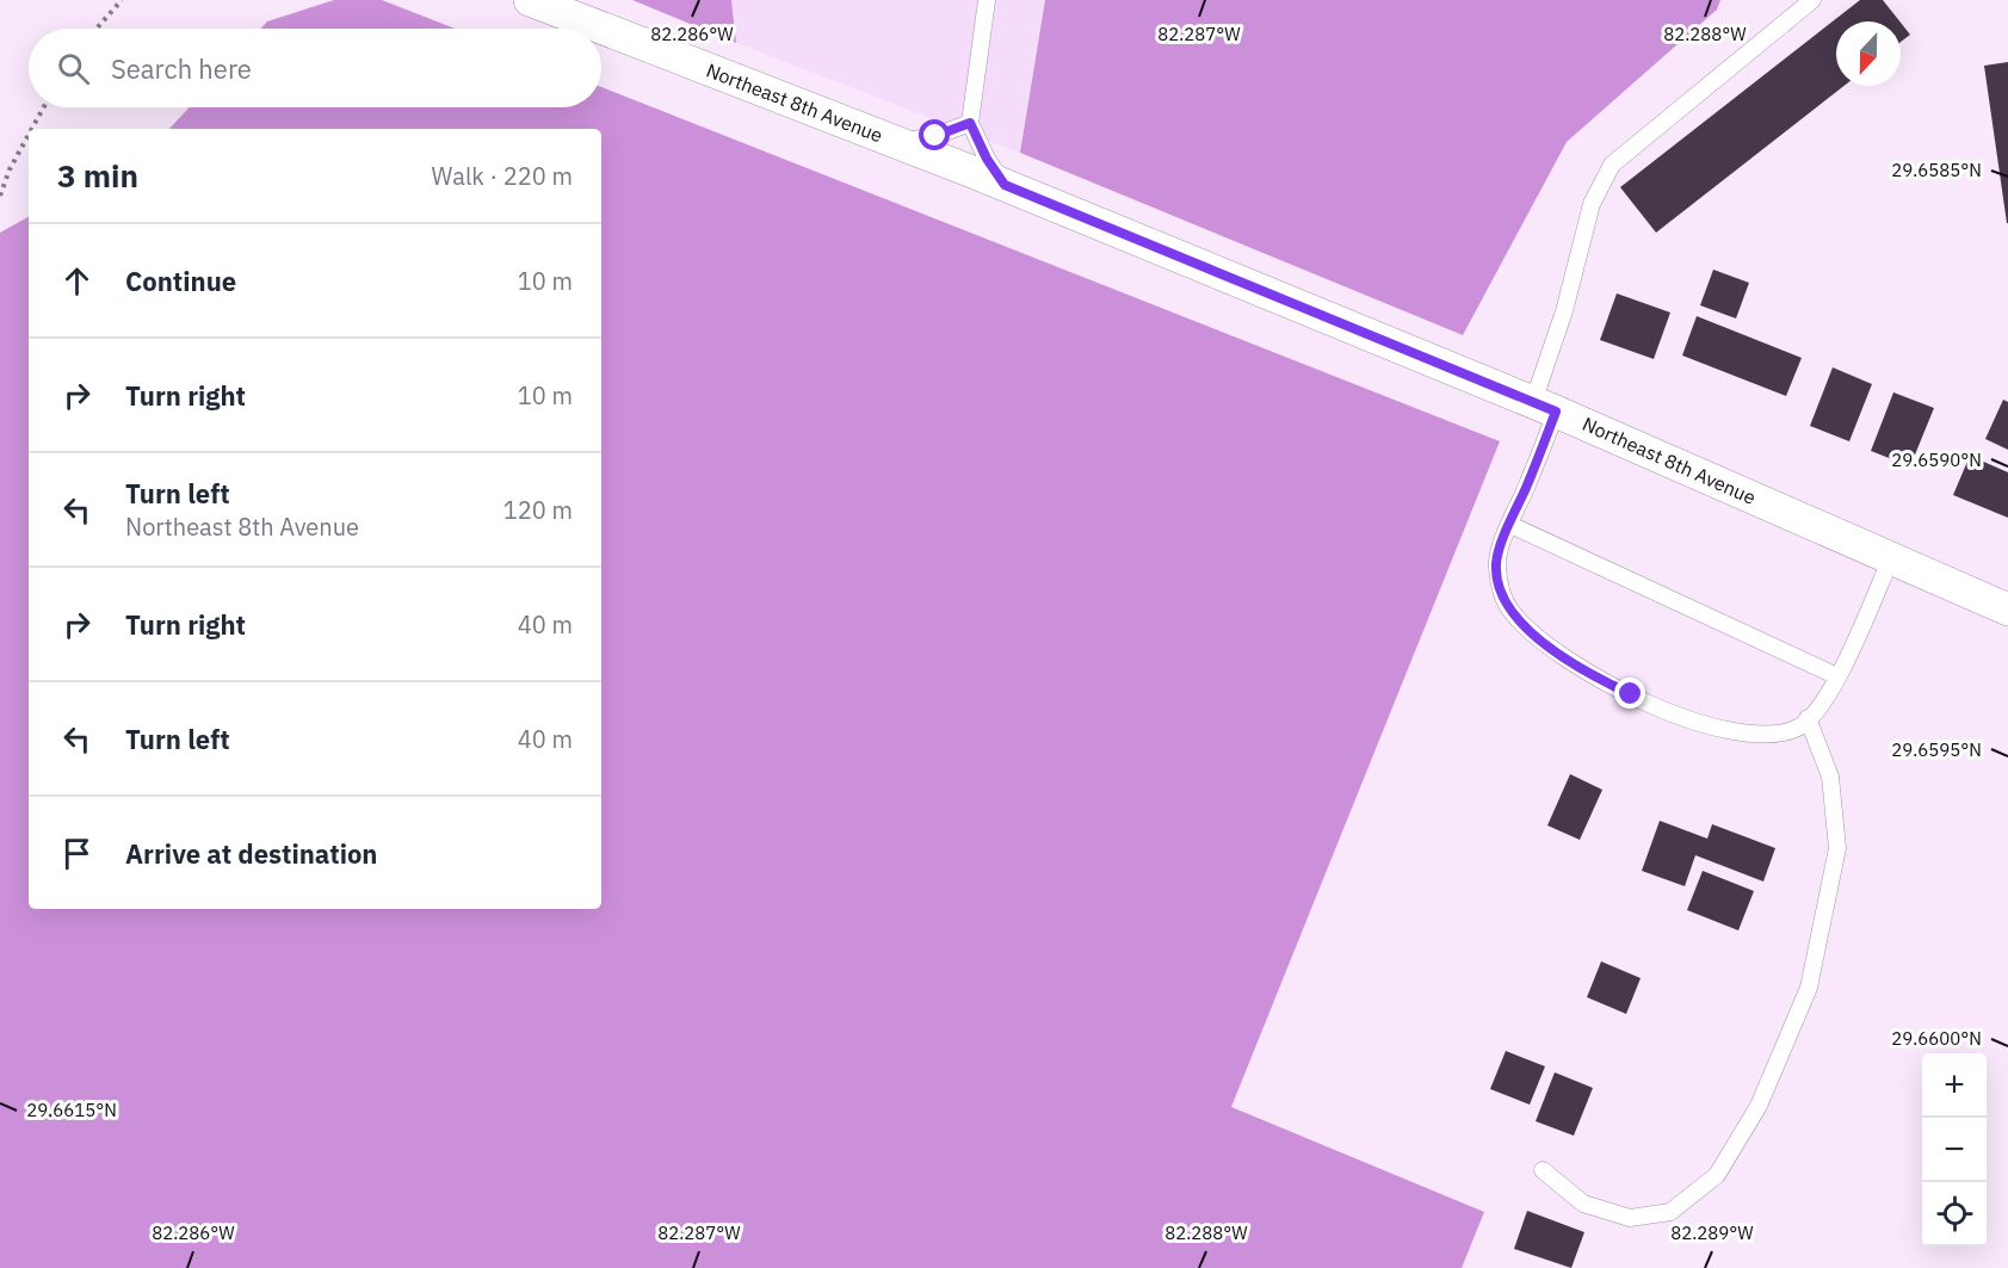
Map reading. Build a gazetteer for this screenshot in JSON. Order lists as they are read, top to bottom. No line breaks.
{"streets":{"street":["Northeast 8th Avenue"]},"north":"bottom","page":{"search":"Search here","heading":["3 min","Walk · 220 m"],"list":[["Continue","10 m"],["Turn right","10 m"],["Turn left","Northeast 8th Avenue","120 m"],["Turn right","40 m"],["Turn left","40 m"],"Arrive at destination"],"map_buttons":["+","−"]},"coordinates":["82.286°W","82.287°W","82.288°W","29.6585°N","29.6590°N","29.6595°N","29.6600°N","29.6615°N","82.289°W"]}
